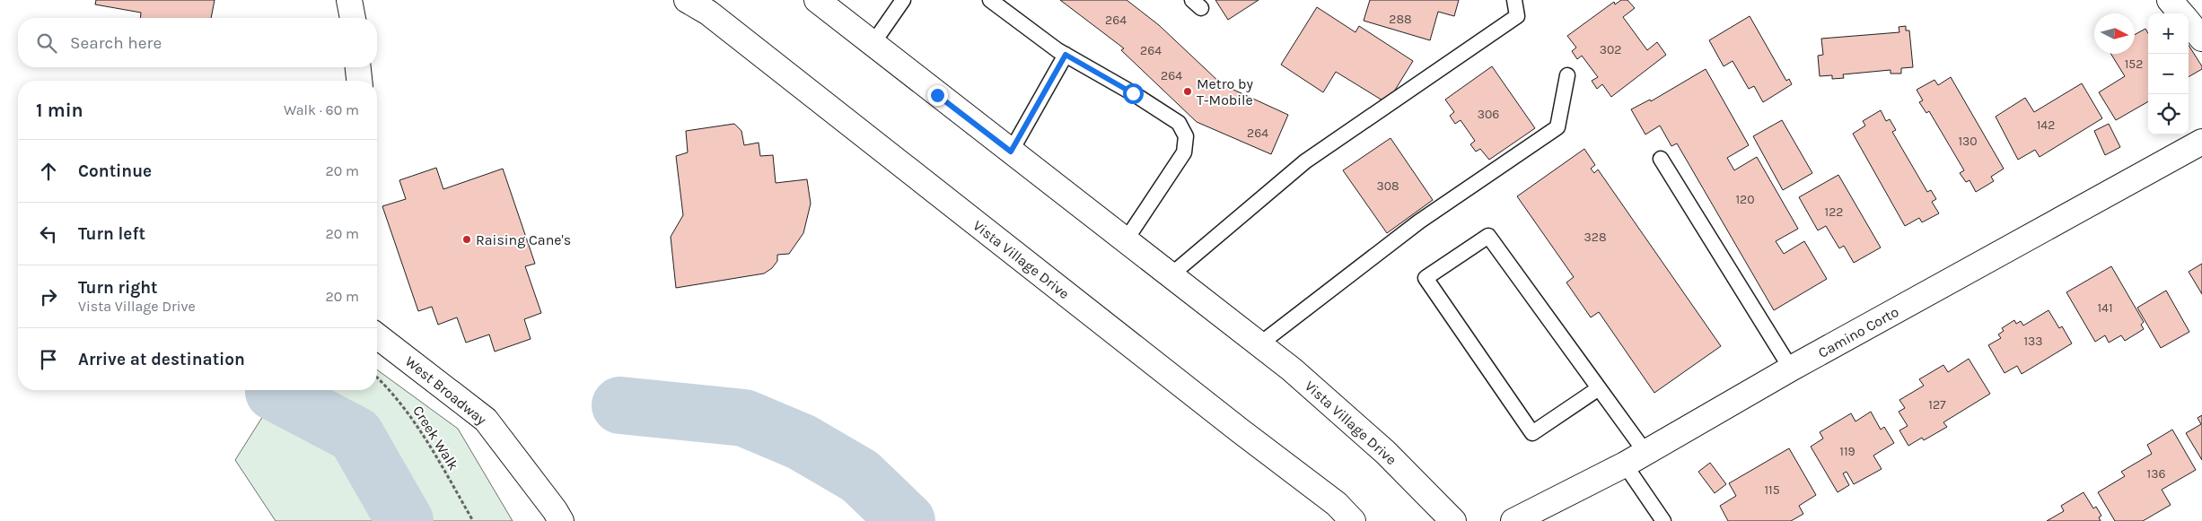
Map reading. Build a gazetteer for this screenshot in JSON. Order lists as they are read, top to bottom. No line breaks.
{"streets":{"main road":["Vista Village Drive","Camino Corto","West Broadway"],"path":["Creek Walk"]},"places":["Metro by T-Mobile","Raising Cane's"],"house_numbers":["288","264","302","264","152","264","306","142","264","130","308","120","122","328","141","133","127","119","136","115"],"north":"right","page":{"map_buttons":["+","−"],"search":"Search here","heading":["1 min","Walk · 60 m"],"list":[["Continue","20 m"],["Turn left","20 m"],["Turn right","Vista Village Drive","20 m"],"Arrive at destination"]}}
